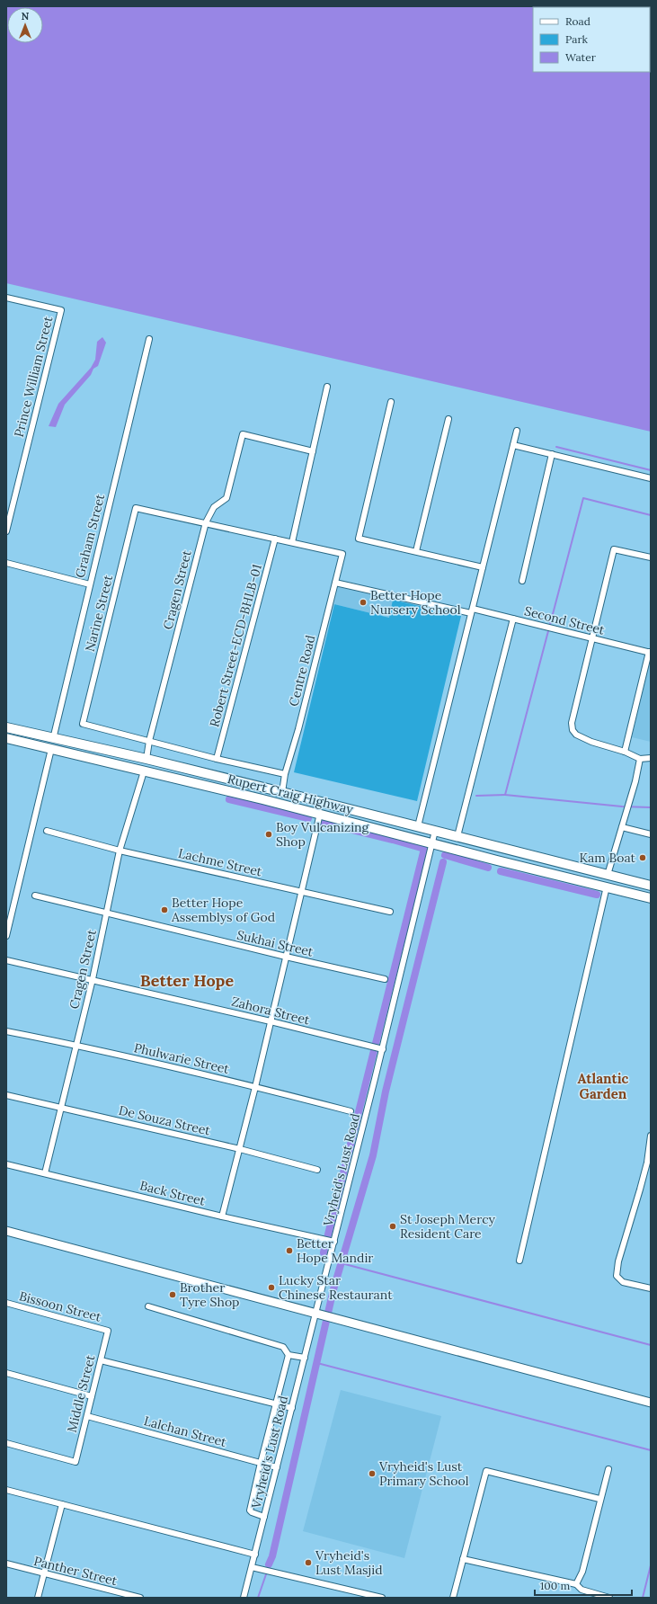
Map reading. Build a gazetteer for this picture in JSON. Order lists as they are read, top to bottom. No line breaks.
{"streets":{"main road":["Rupert Craig Highway"],"street":["Prince William Street","Graham Street","Cragen Street","Narine Street","Second Street","Robert Street-ECD-BHLB-01","Centre Road","Lachme Street","Sukhai Street","Zahora Street","Phulwarie Street","De Souza Street","Vryheid's Lust Road","Back Street","Bissoon Street","Middle Street","Lalchan Street","Panther Street"]},"crossings":[["Graham Street","Rupert Craig Highway"],["Cragen Street","Narine Street"],["Cragen Street","Rupert Craig Highway"],["Cragen Street","Lachme Street"],["Cragen Street","Sukhai Street"],["Cragen Street","Zahora Street"],["Cragen Street","Phulwarie Street"],["Cragen Street","De Souza Street"],["Cragen Street","Back Street"],["Second Street","Centre Road"],["Centre Road","Rupert Craig Highway"],["Rupert Craig Highway","Vryheid's Lust Road"],["Zahora Street","Vryheid's Lust Road"],["Vryheid's Lust Road","Back Street"],["Vryheid's Lust Road","Lalchan Street"],["Bissoon Street","Middle Street"],["Middle Street","Lalchan Street"]],"districts":["Better Hope","Atlantic Garden"],"places":["Better Hope Nursery School","Boy Vulcanizing Shop","Kam Boat","Better Hope Assemblys of God","St Joseph Mercy Resident Care","Better Hope Mandir","Lucky Star Chinese Restaurant","Brother Tyre Shop","Vryheid's Lust Primary School","Vryheid's Lust Masjid"],"legend":["Road","Park","Water"],"scale_bar":"100 m","north":"top"}
